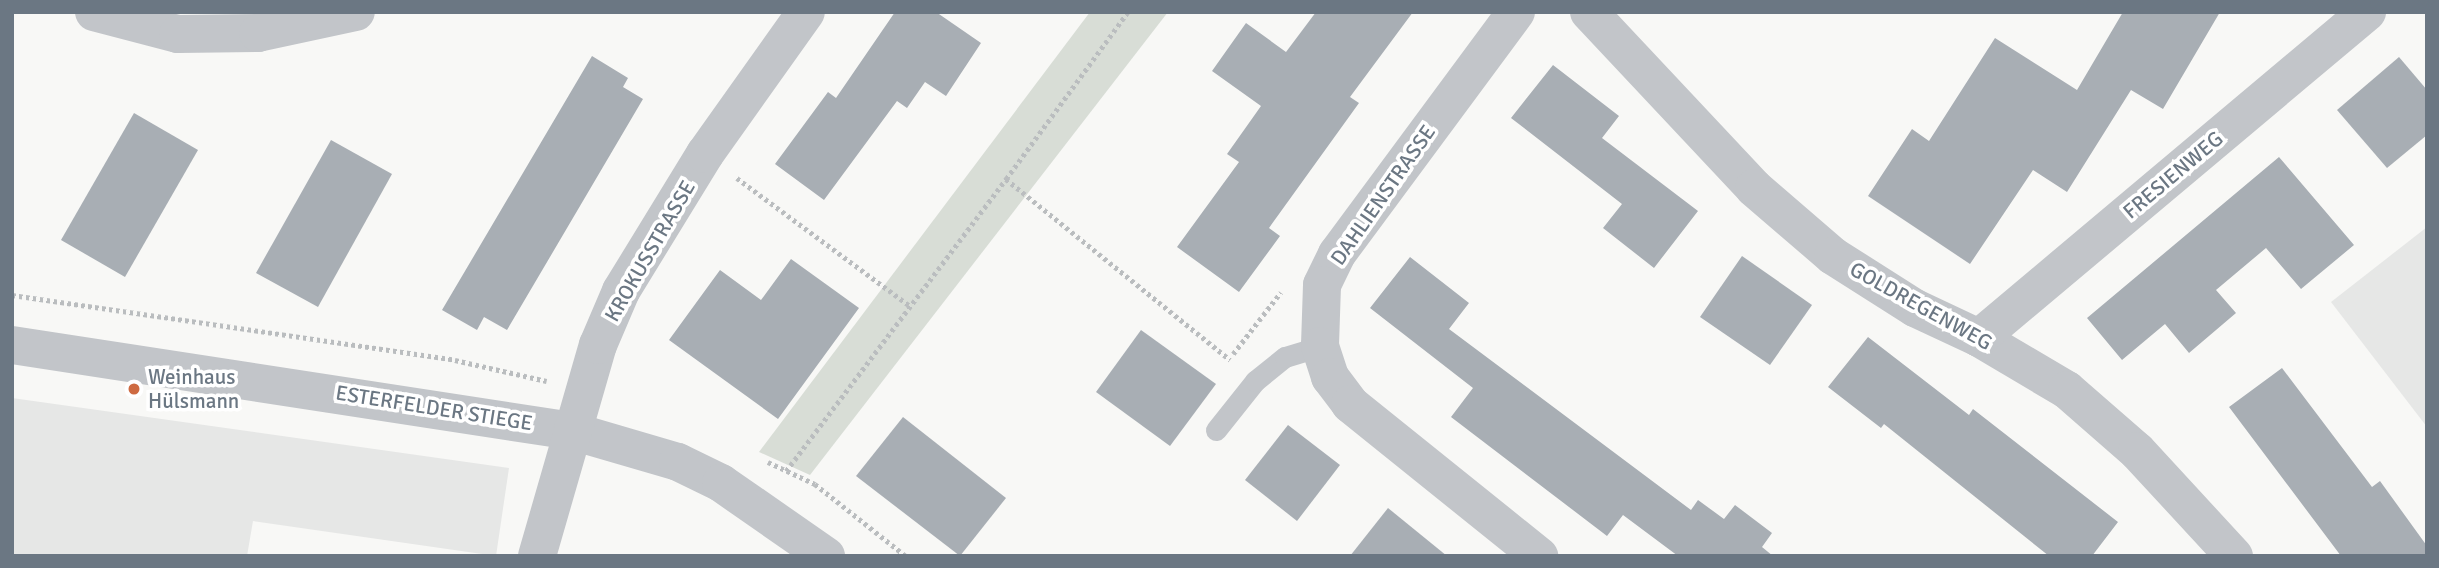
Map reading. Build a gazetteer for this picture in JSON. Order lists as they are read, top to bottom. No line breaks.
{"streets":{"street":["FRESIENWEG","DAHLIENSTRASSE","KROKUSSTRASSE","GOLDREGENWEG","ESTERFELDER STIEGE"]},"crossings":[["FRESIENWEG","GOLDREGENWEG"],["KROKUSSTRASSE","ESTERFELDER STIEGE"]],"places":["Weinhaus Hülsmann"]}
